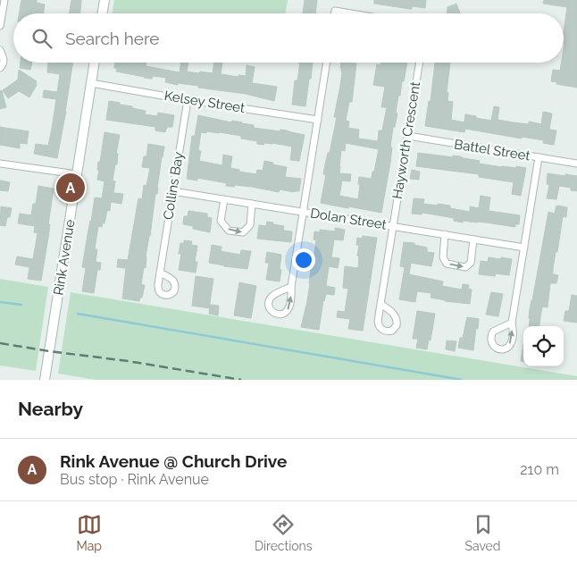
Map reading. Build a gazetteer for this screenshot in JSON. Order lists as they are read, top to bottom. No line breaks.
{"streets":{"street":["Kelsey Street","Hayworth Crescent","Battel Street","Collins Bay","Dolan Street","Rink Avenue"]},"crossings":[["Kelsey Street","Collins Bay"],["Kelsey Street","Rink Avenue"],["Hayworth Crescent","Battel Street"],["Hayworth Crescent","Dolan Street"],["Collins Bay","Dolan Street"]],"page":{"search":"Search here","pins":"A","heading":"Nearby","list":[{"mark":"A","name":"Rink Avenue @ Church Drive","note":"Bus stop · Rink Avenue","value":"210 m"}],"nav":["Map","Directions","Saved"]}}
